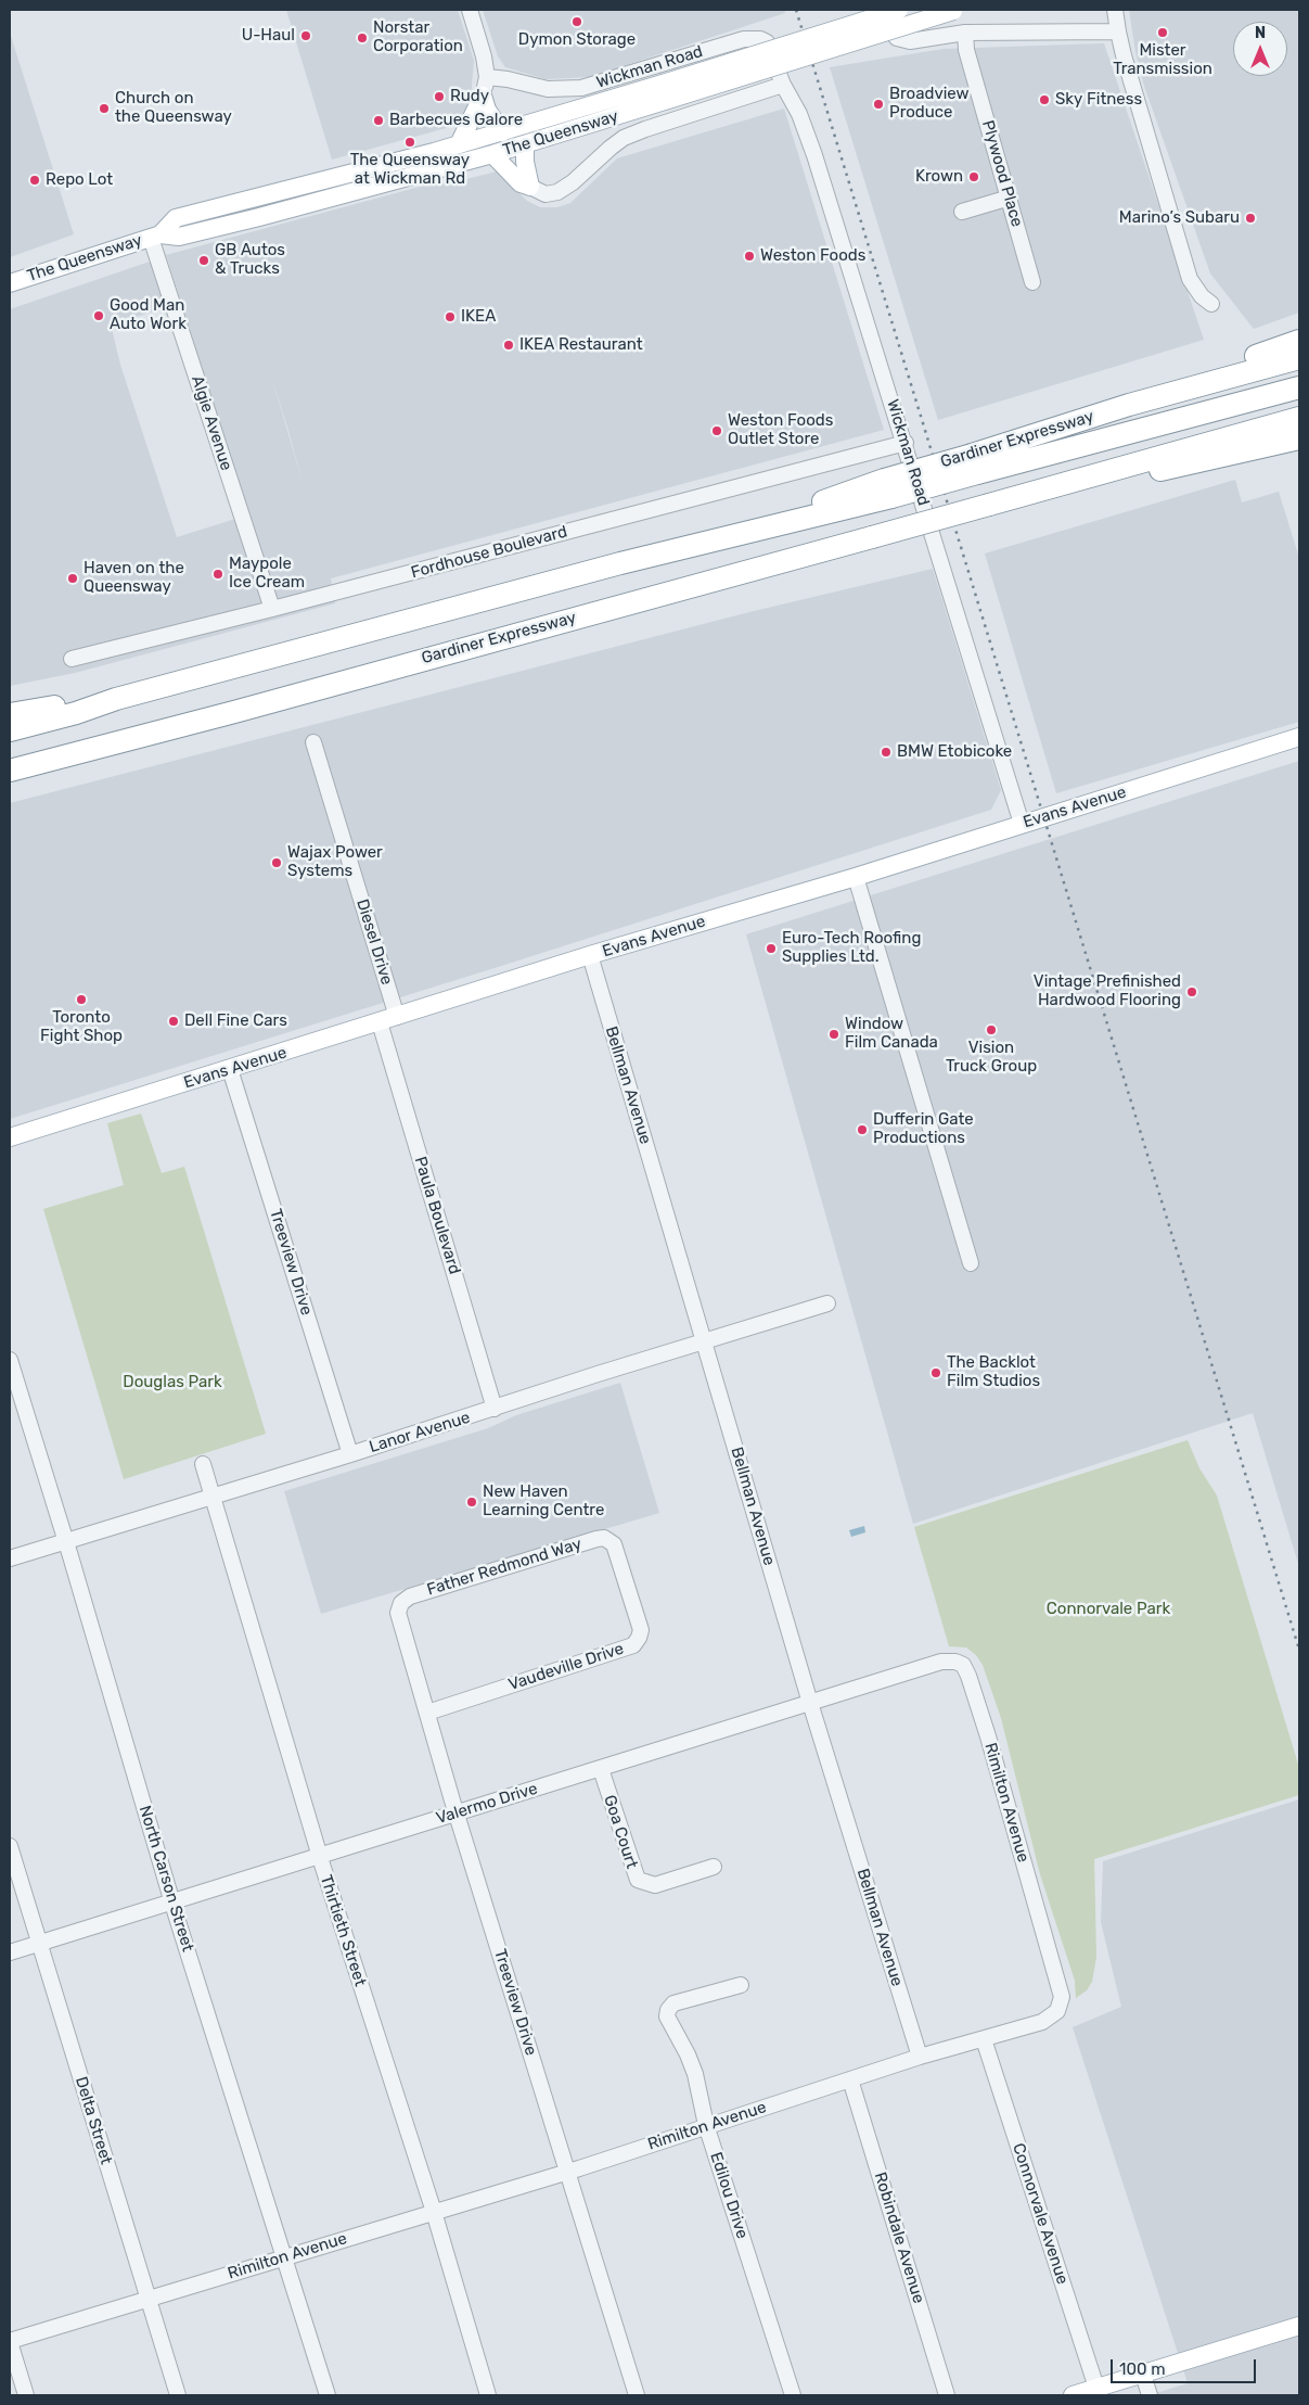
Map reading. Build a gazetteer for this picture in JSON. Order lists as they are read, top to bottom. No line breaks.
{"streets":{"highway":["Gardiner Expressway"],"main road":["The Queensway","Evans Avenue"],"street":["Wickman Road","Plywood Place","Algie Avenue","Fordhouse Boulevard","Diesel Drive","Bellman Avenue","Paula Boulevard","Treeview Drive","Lanor Avenue","Father Redmond Way","Vaudeville Drive","Rimilton Avenue","Valermo Drive","Goa Court","North Carson Street","Thirtieth Street","Delta Street","Edilou Drive","Connorvale Avenue","Robindale Avenue"]},"crossings":[["Wickman Road","Fordhouse Boulevard"],["Wickman Road","Evans Avenue"],["The Queensway","Algie Avenue"],["Algie Avenue","Fordhouse Boulevard"],["Evans Avenue","Diesel Drive"],["Evans Avenue","Bellman Avenue"],["Evans Avenue","Paula Boulevard"],["Evans Avenue","Treeview Drive"],["Bellman Avenue","Lanor Avenue"],["Bellman Avenue","Rimilton Avenue"],["Bellman Avenue","Valermo Drive"],["Paula Boulevard","Lanor Avenue"],["Treeview Drive","Lanor Avenue"],["Treeview Drive","Father Redmond Way"],["Treeview Drive","Vaudeville Drive"],["Treeview Drive","Rimilton Avenue"],["Treeview Drive","Valermo Drive"],["Lanor Avenue","North Carson Street"],["Lanor Avenue","Thirtieth Street"],["Father Redmond Way","Vaudeville Drive"],["Rimilton Avenue","Valermo Drive"],["Rimilton Avenue","North Carson Street"],["Rimilton Avenue","Thirtieth Street"],["Rimilton Avenue","Delta Street"],["Rimilton Avenue","Edilou Drive"],["Rimilton Avenue","Connorvale Avenue"],["Rimilton Avenue","Robindale Avenue"],["Valermo Drive","Goa Court"],["Valermo Drive","North Carson Street"],["Valermo Drive","Thirtieth Street"],["Valermo Drive","Delta Street"]],"parks":["Douglas Park","Connorvale Park"],"places":["Dymon Storage","Mister Transmission","U-Haul","Norstar Corporation","Rudy","Sky Fitness","Broadview Produce","Church on the Queensway","Barbecues Galore","The Queensway at Wickman Rd","Krown","Repo Lot","Marino’s Subaru","Weston Foods","GB Autos & Trucks","Good Man Auto Work","IKEA","IKEA Restaurant","Weston Foods Outlet Store","Maypole Ice Cream","Haven on the Queensway","BMW Etobicoke","Wajax Power Systems","Euro-Tech Roofing Supplies Ltd.","Vintage Prefinished Hardwood Flooring","Toronto Fight Shop","Dell Fine Cars","Vision Truck Group","Window Film Canada","Dufferin Gate Productions","The Backlot Film Studios","New Haven Learning Centre"],"scale_bar":"100 m","north":"top"}
